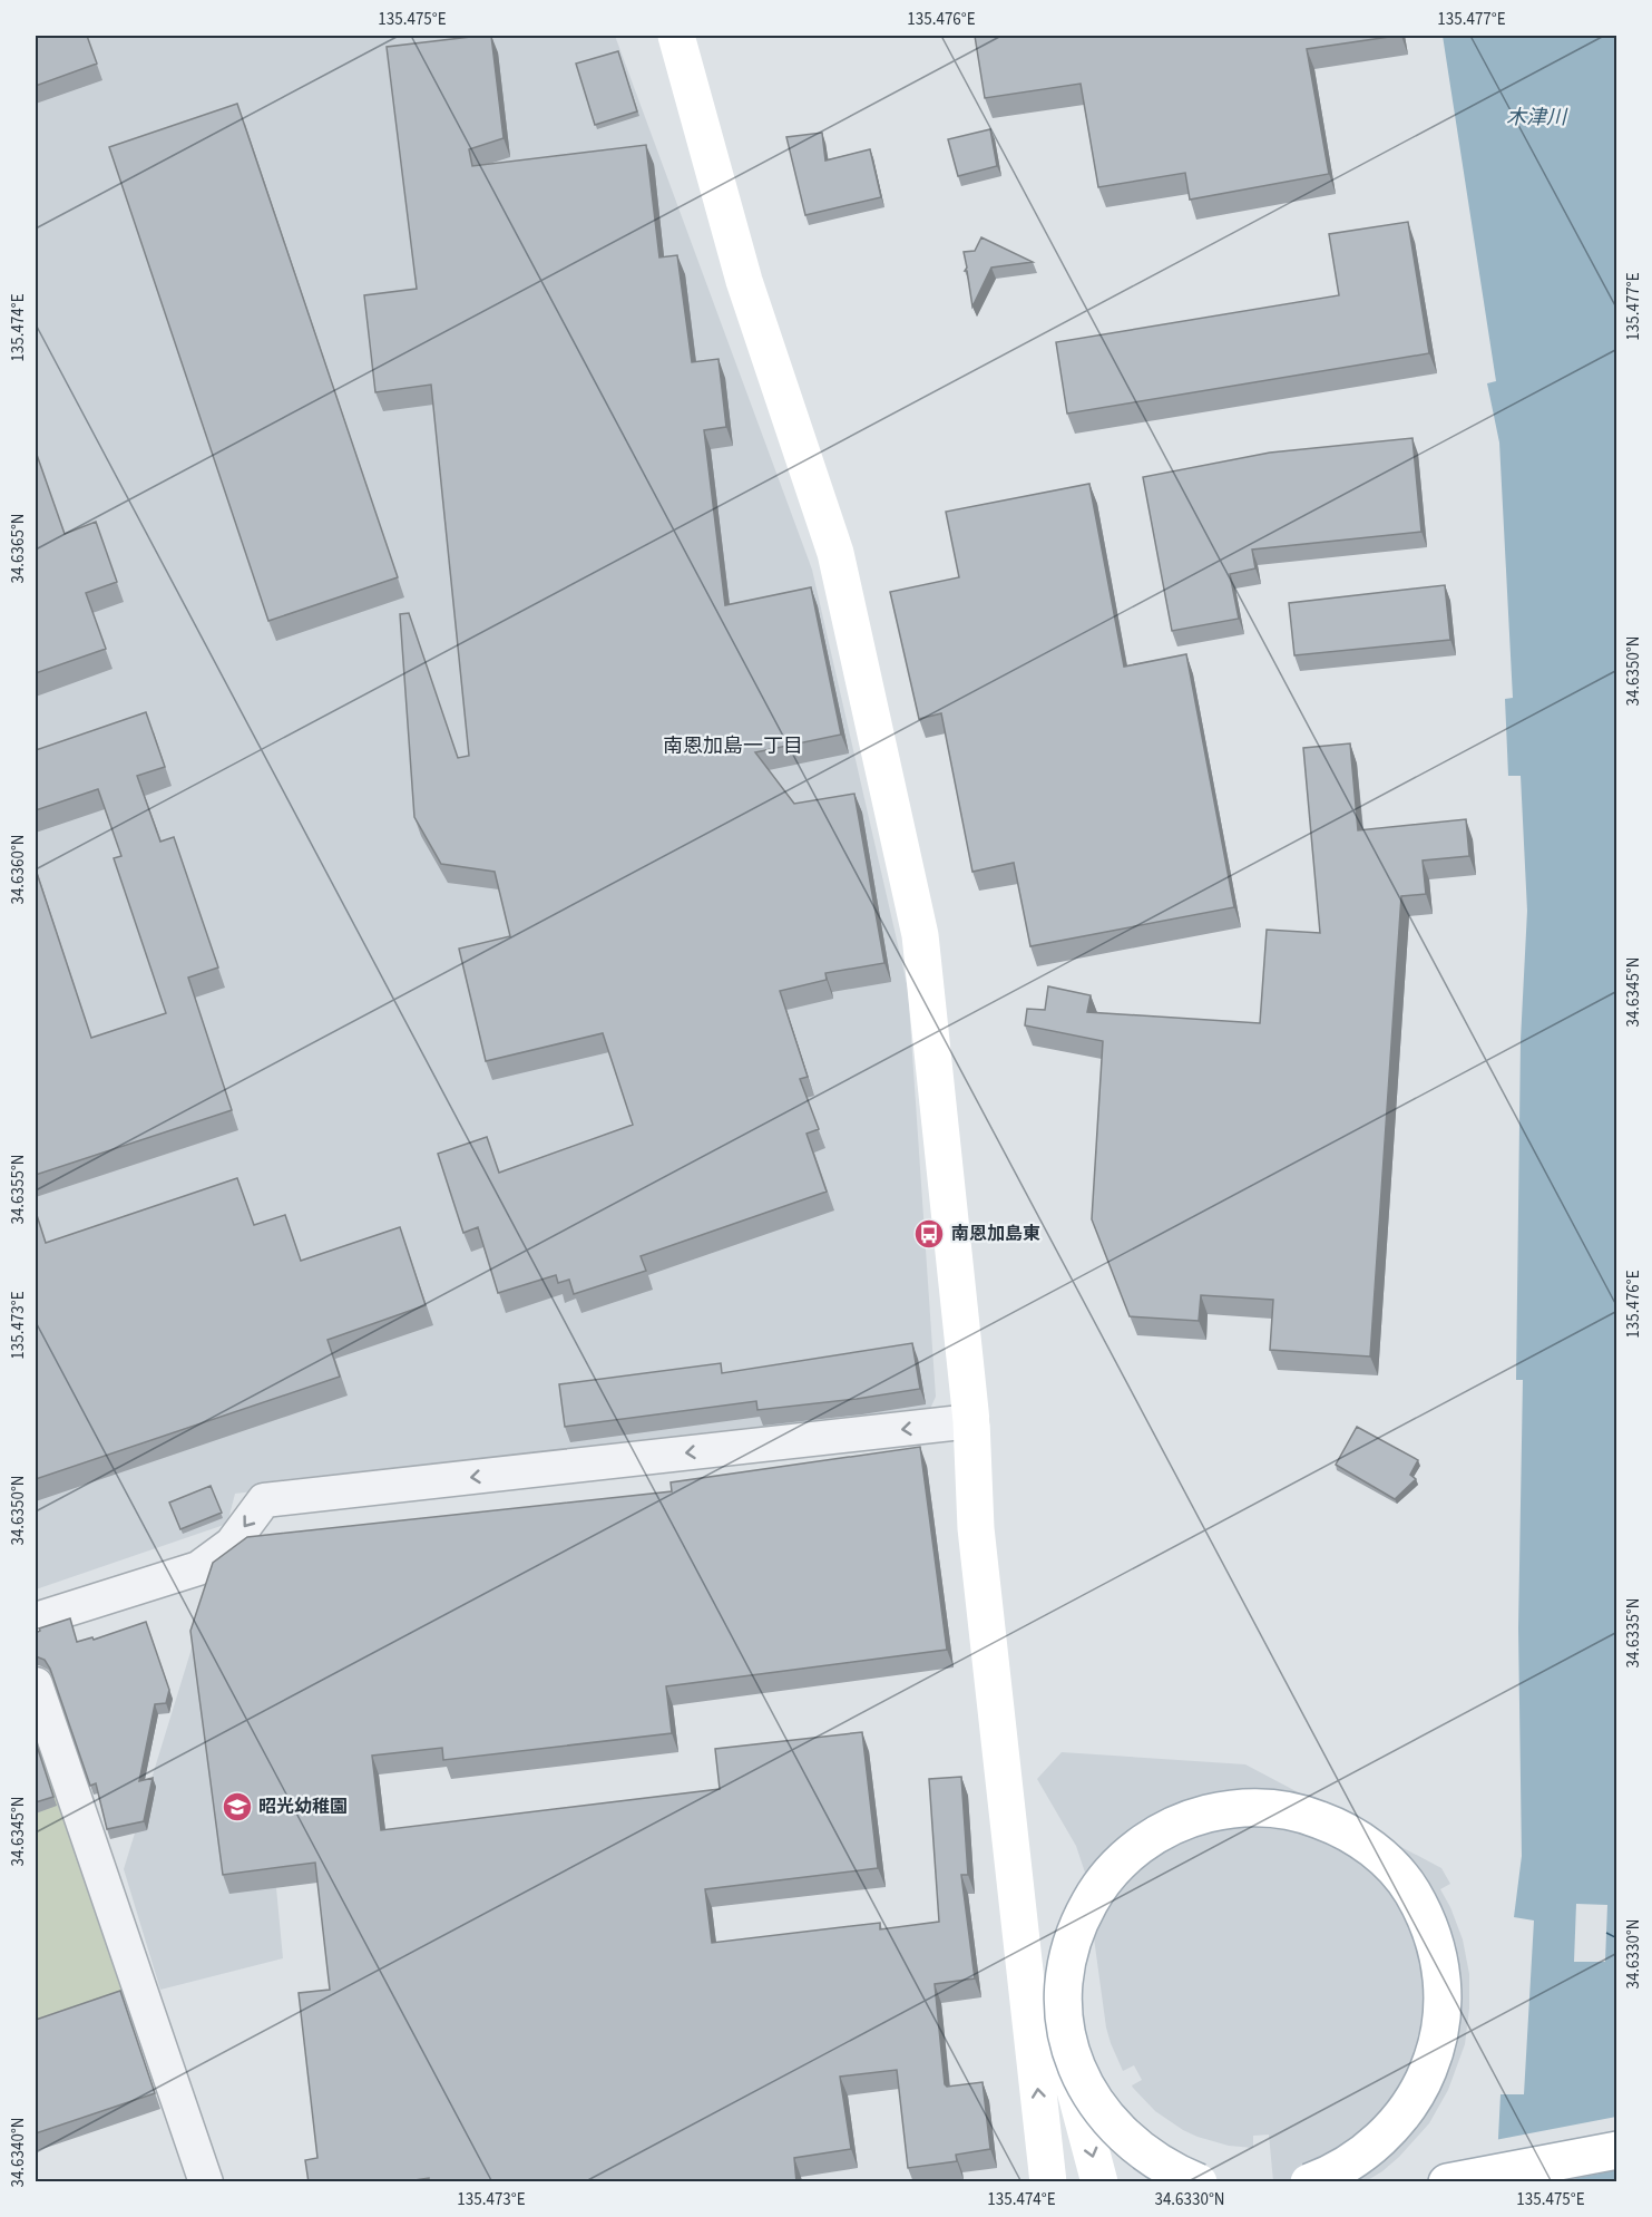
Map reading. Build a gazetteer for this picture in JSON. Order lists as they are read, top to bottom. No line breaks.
{"districts":["南恩加島一丁目"],"water":["木津川"],"places":{"bus stop":["南恩加島東"],"school or university":["昭光幼稚園"]},"coordinates":["135.475°E","135.476°E","135.477°E","135.474°E","34.6365°N","34.6350°N","34.6360°N","34.6345°N","34.6355°N","135.473°E","34.6335°N","34.6330°N","34.6340°N"]}
